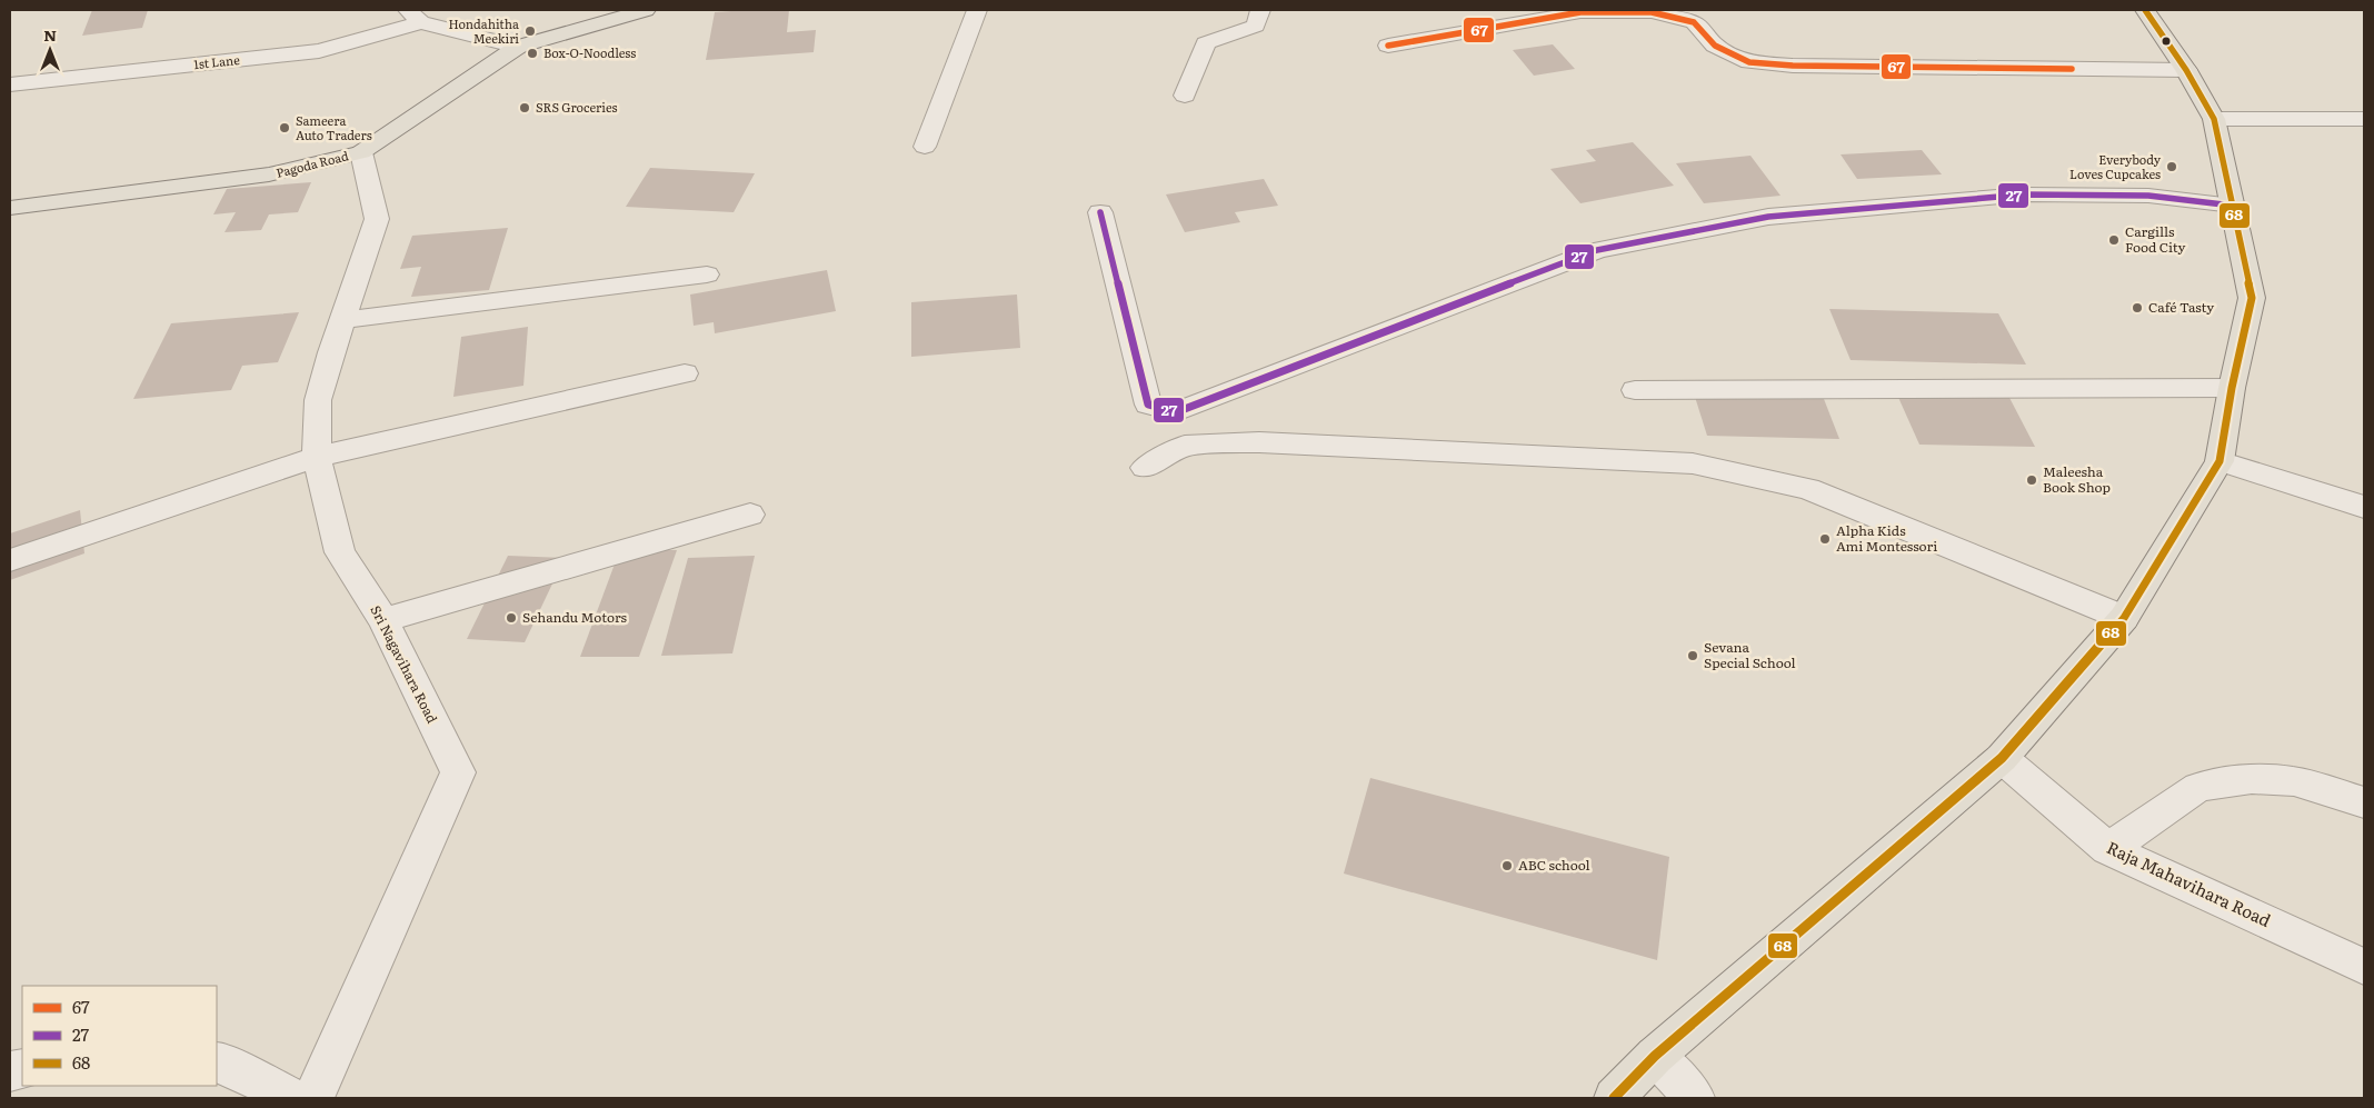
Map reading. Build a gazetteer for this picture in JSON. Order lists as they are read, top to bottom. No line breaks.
{"streets":{"main road":["Pagoda Road"],"street":["1st Lane","Sri Nagavihara Road","Raja Mahavihara Road"]},"crossings":[["Pagoda Road","Sri Nagavihara Road"]],"places":["Hondahitha Meekiri","Box-O-Noodless","SRS Groceries","Sameera Auto Traders","Everybody Loves Cupcakes","Cargills Food City","Café Tasty","Maleesha Book Shop","Alpha Kids Ami Montessori","Sehandu Motors","Sevana Special School","ABC school"],"lines":["transit line 68","transit line 67","transit line 27"],"legend":["67","27","68"],"north":"top"}
